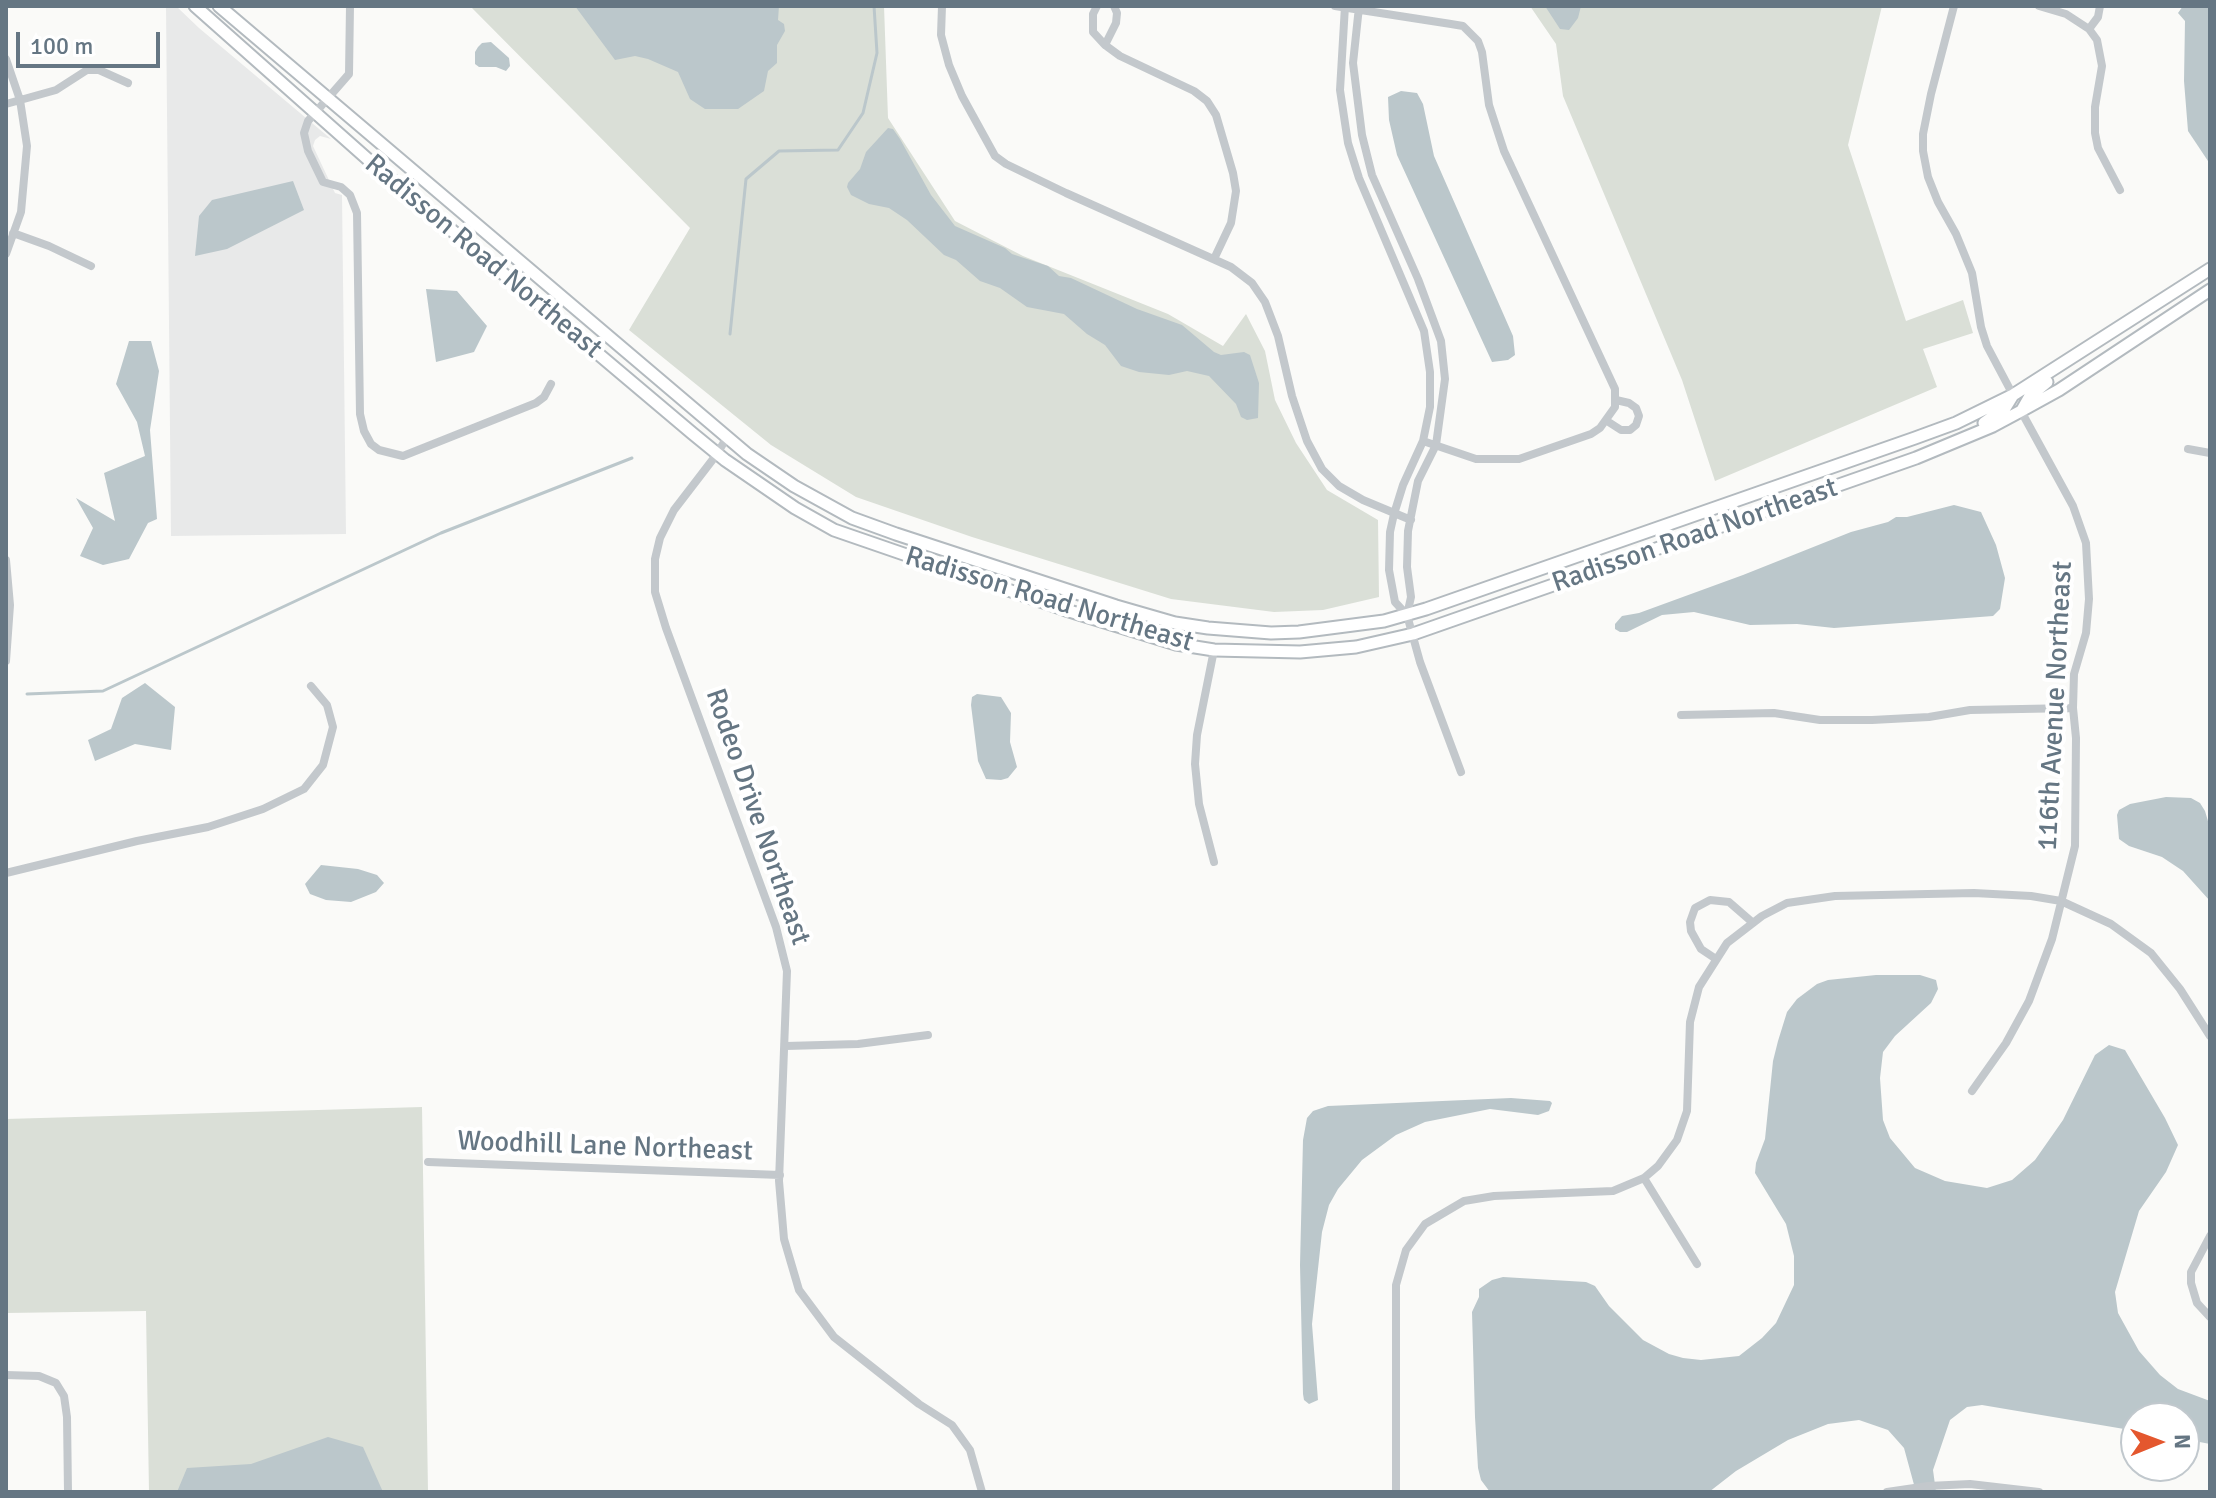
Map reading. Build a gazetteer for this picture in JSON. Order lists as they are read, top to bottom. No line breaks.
{"streets":{"main road":["Radisson Road Northeast"],"street":["116th Avenue Northeast","Rodeo Drive Northeast","Woodhill Lane Northeast"]},"crossings":[["Radisson Road Northeast","116th Avenue Northeast"],["Radisson Road Northeast","Rodeo Drive Northeast"],["Rodeo Drive Northeast","Woodhill Lane Northeast"]],"scale_bar":"100 m","north":"right"}
